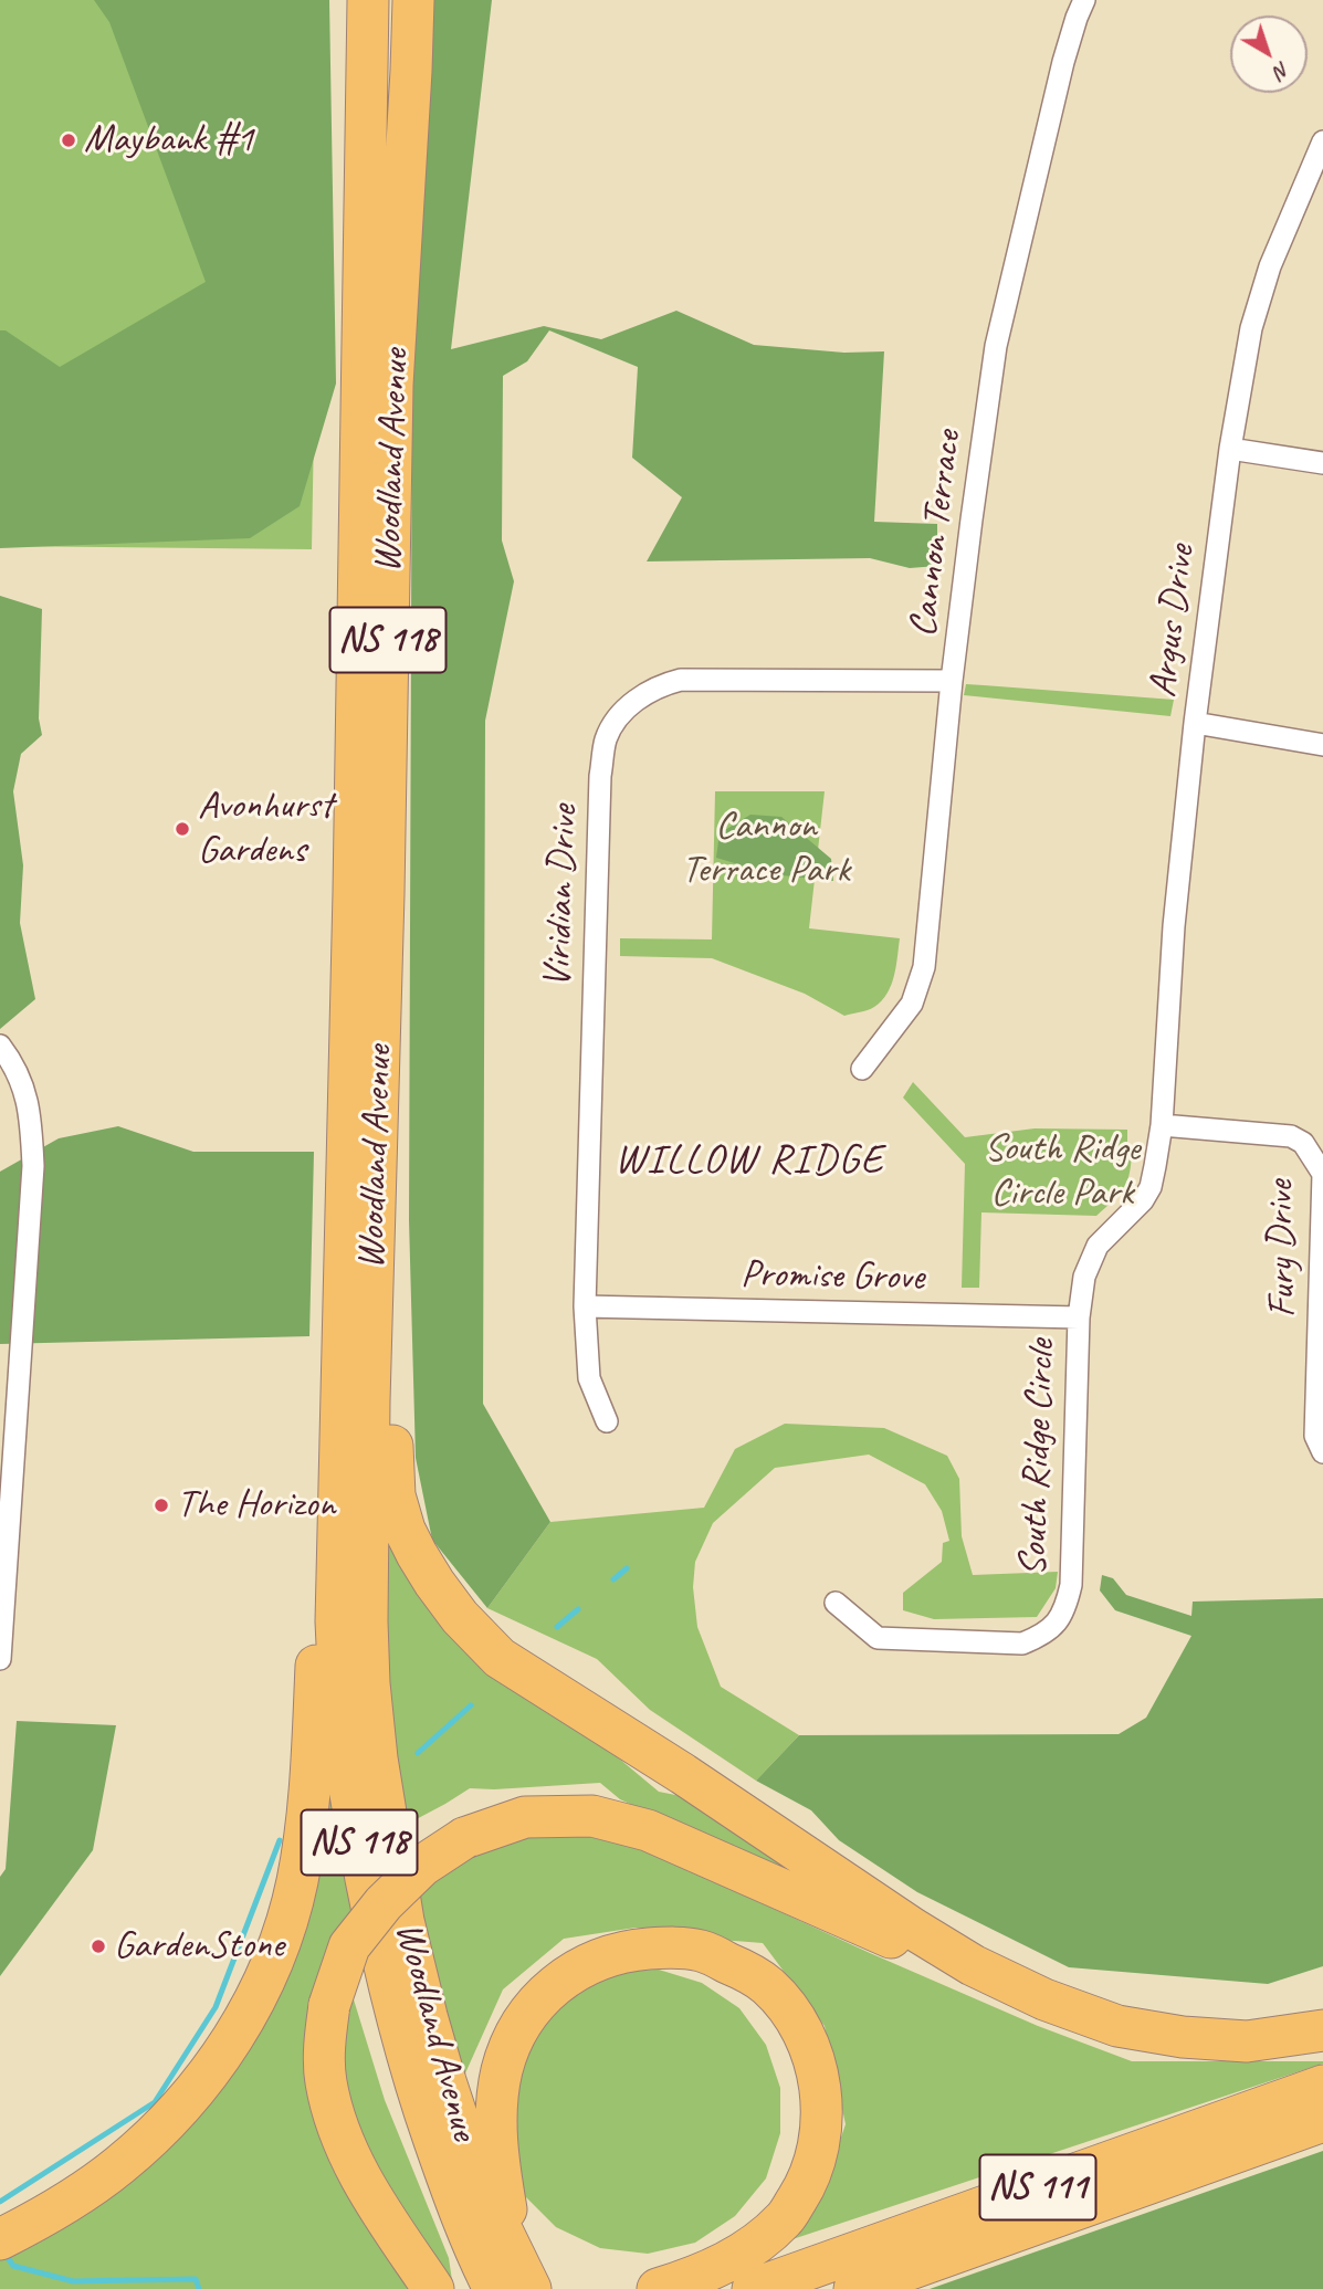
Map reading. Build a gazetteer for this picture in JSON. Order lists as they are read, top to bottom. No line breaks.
{"streets":{"highway":["Woodland Avenue","NS 118","NS 111"],"street":["Cannon Terrace","Argus Drive","Viridian Drive","Fury Drive","Promise Grove","South Ridge Circle"]},"crossings":[["Cannon Terrace","Viridian Drive"],["Argus Drive","Fury Drive"],["Argus Drive","South Ridge Circle"],["Viridian Drive","Promise Grove"],["Fury Drive","South Ridge Circle"],["Promise Grove","South Ridge Circle"]],"districts":["WILLOW RIDGE"],"parks":["Cannon Terrace Park","South Ridge Circle Park"],"places":["Maybank #1","Avonhurst Gardens","The Horizon","GardenStone"],"north":"bottom right"}
